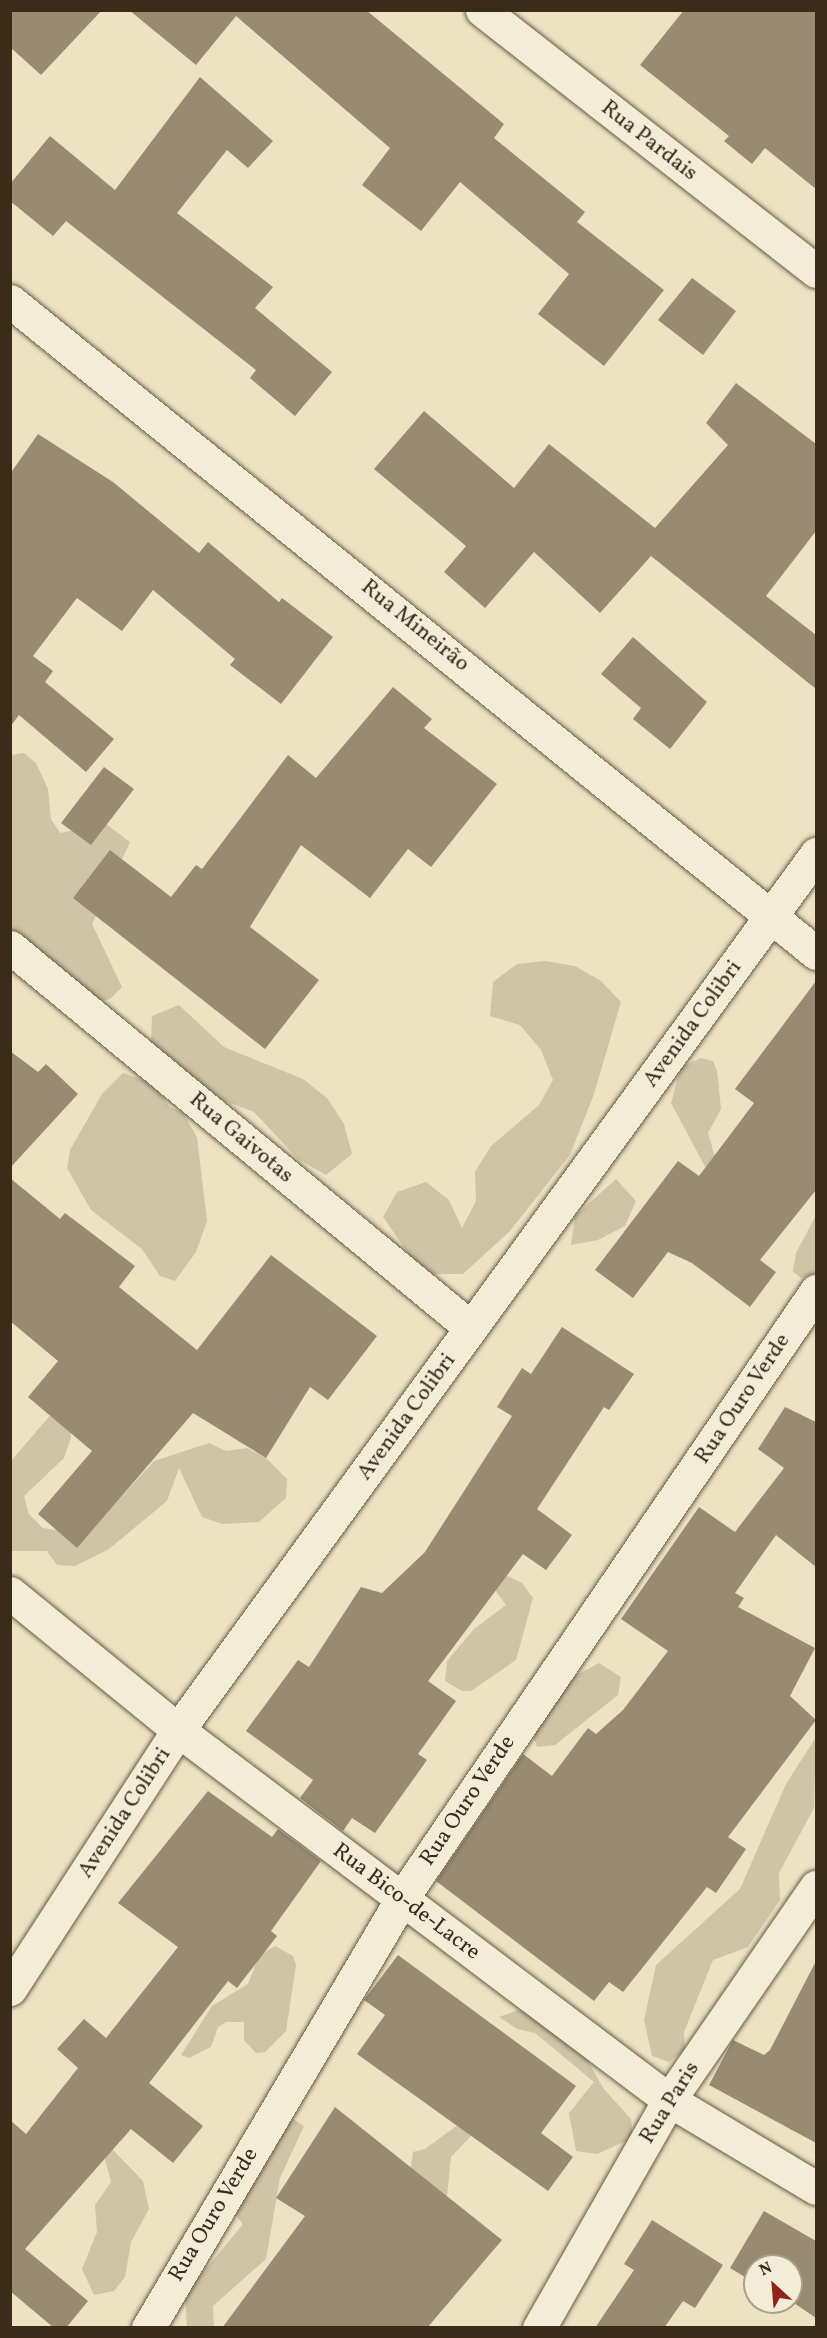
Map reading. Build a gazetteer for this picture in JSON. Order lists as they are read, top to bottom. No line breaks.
{"streets":{"street":["Rua Pardais","Rua Mineirão","Avenida Colibri","Rua Gaivotas","Rua Ouro Verde","Rua Bico-de-Lacre","Rua Paris"]},"crossings":[["Rua Mineirão","Avenida Colibri"],["Avenida Colibri","Rua Gaivotas"],["Avenida Colibri","Rua Bico-de-Lacre"],["Rua Ouro Verde","Rua Bico-de-Lacre"],["Rua Bico-de-Lacre","Rua Paris"]],"north":"top left"}
